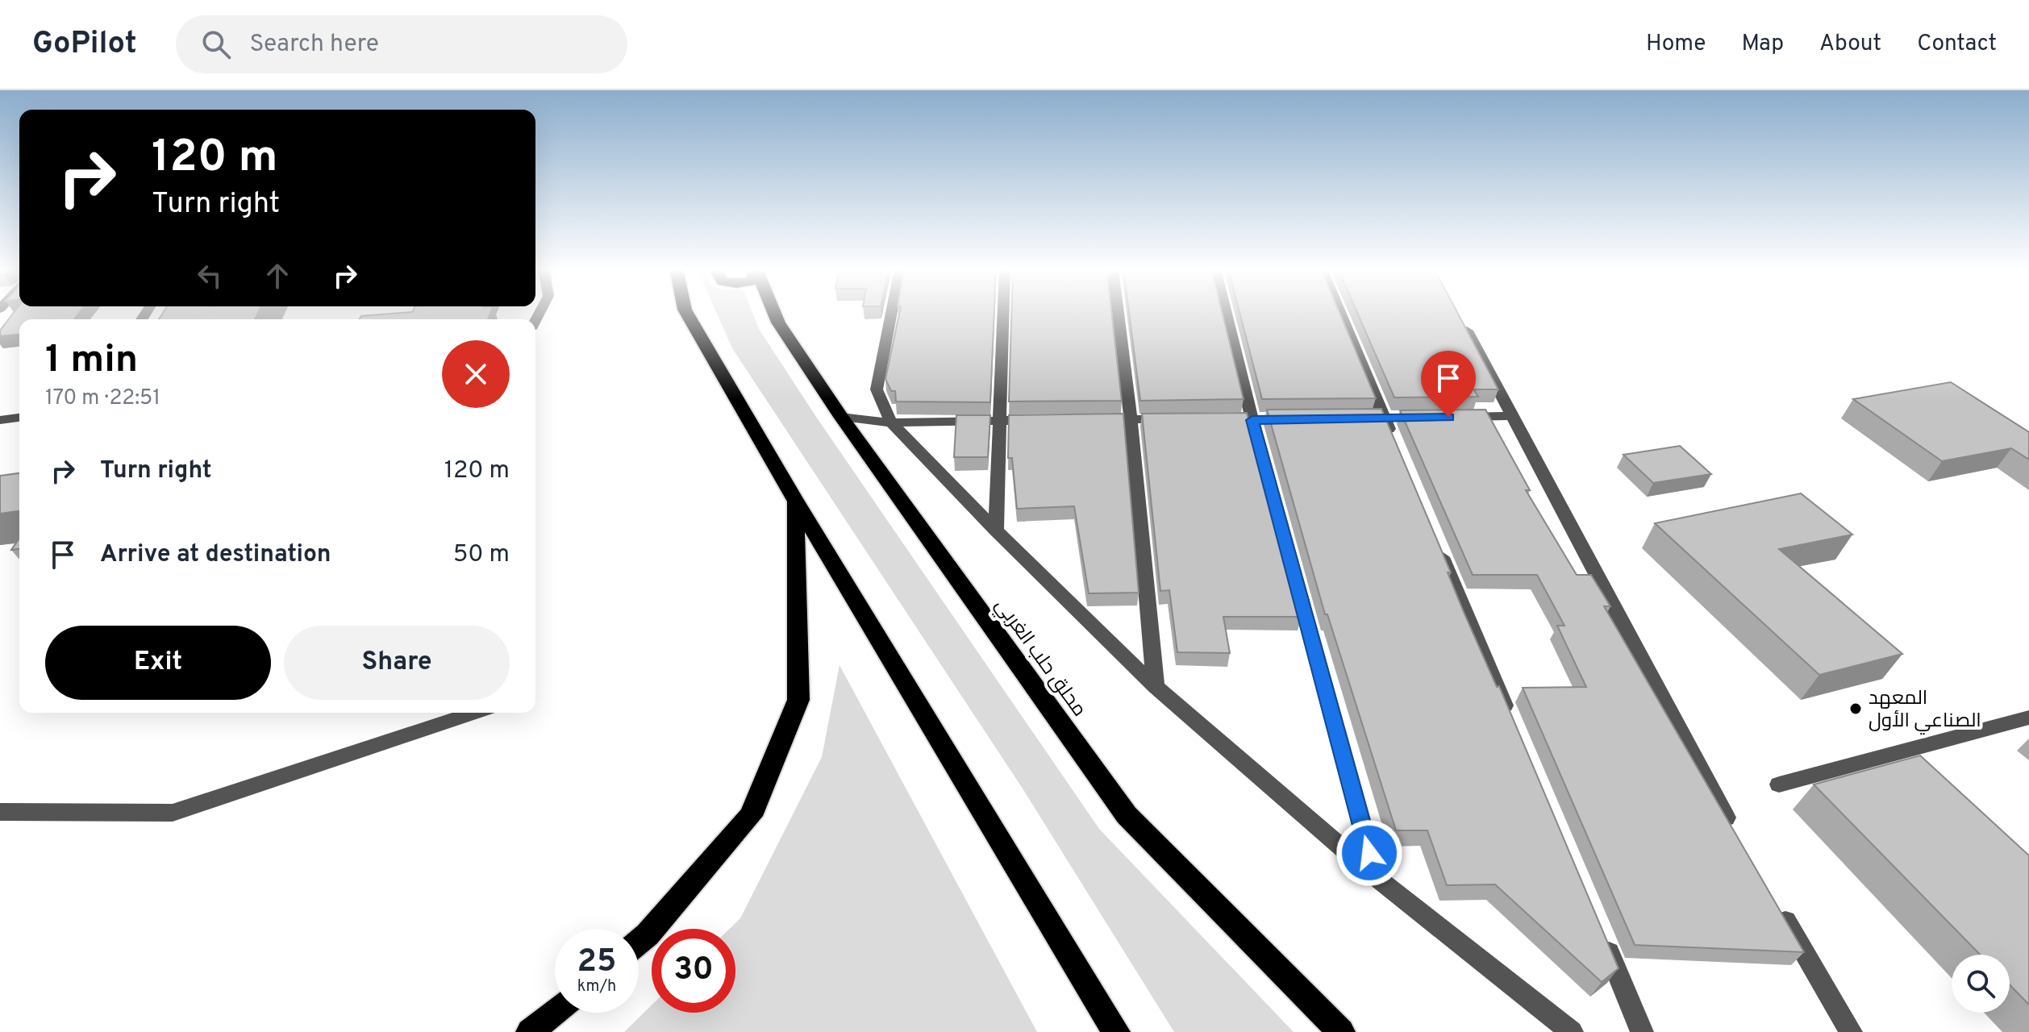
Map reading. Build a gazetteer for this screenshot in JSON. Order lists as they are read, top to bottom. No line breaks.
{"streets":{"highway":["محلق حلب الغربي"]},"places":["المعهد الصناعي الأول"],"page":{"header":"GoPilot","search":"Search here","nav":["Home","Map","About","Contact"],"turn":["120 m","Turn right"],"heading":["1 min","170 m · 22:51"],"list":[{"name":"Turn right","value":"120 m"},{"name":"Arrive at destination","value":"50 m"}],"buttons":["Exit","Share"],"speed":"25 km/h","limit":"30"}}
